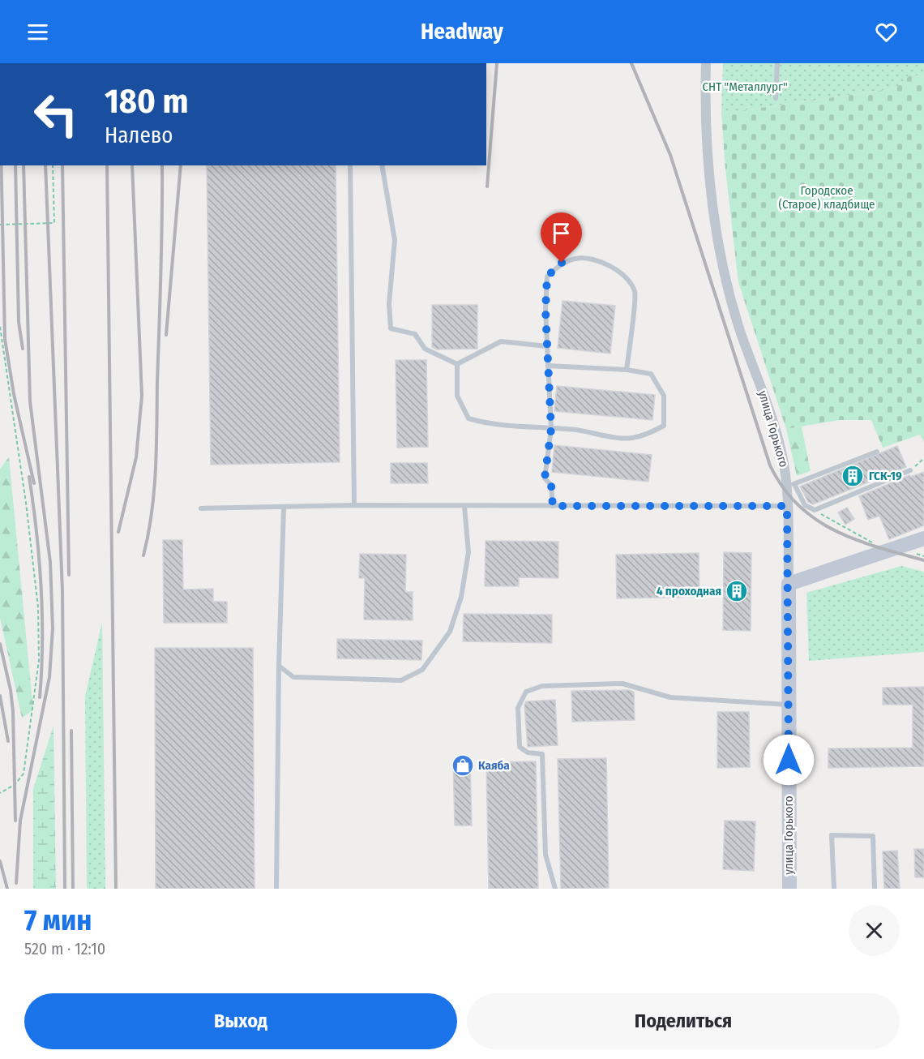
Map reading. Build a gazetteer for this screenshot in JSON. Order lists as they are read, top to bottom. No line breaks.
{"streets":{"main road":["улица Горького"]},"parks":["СНТ \"Металлург\"","Городское (Старое) кладбище"],"places":{"building":["ГСК-19","4 проходная"],"shop":["Каяба"]},"page":{"header":"Headway","turn":["180 m","Налево"],"heading":["7 мин","520 m · 12:10"],"buttons":["Выход","Поделиться"]}}
